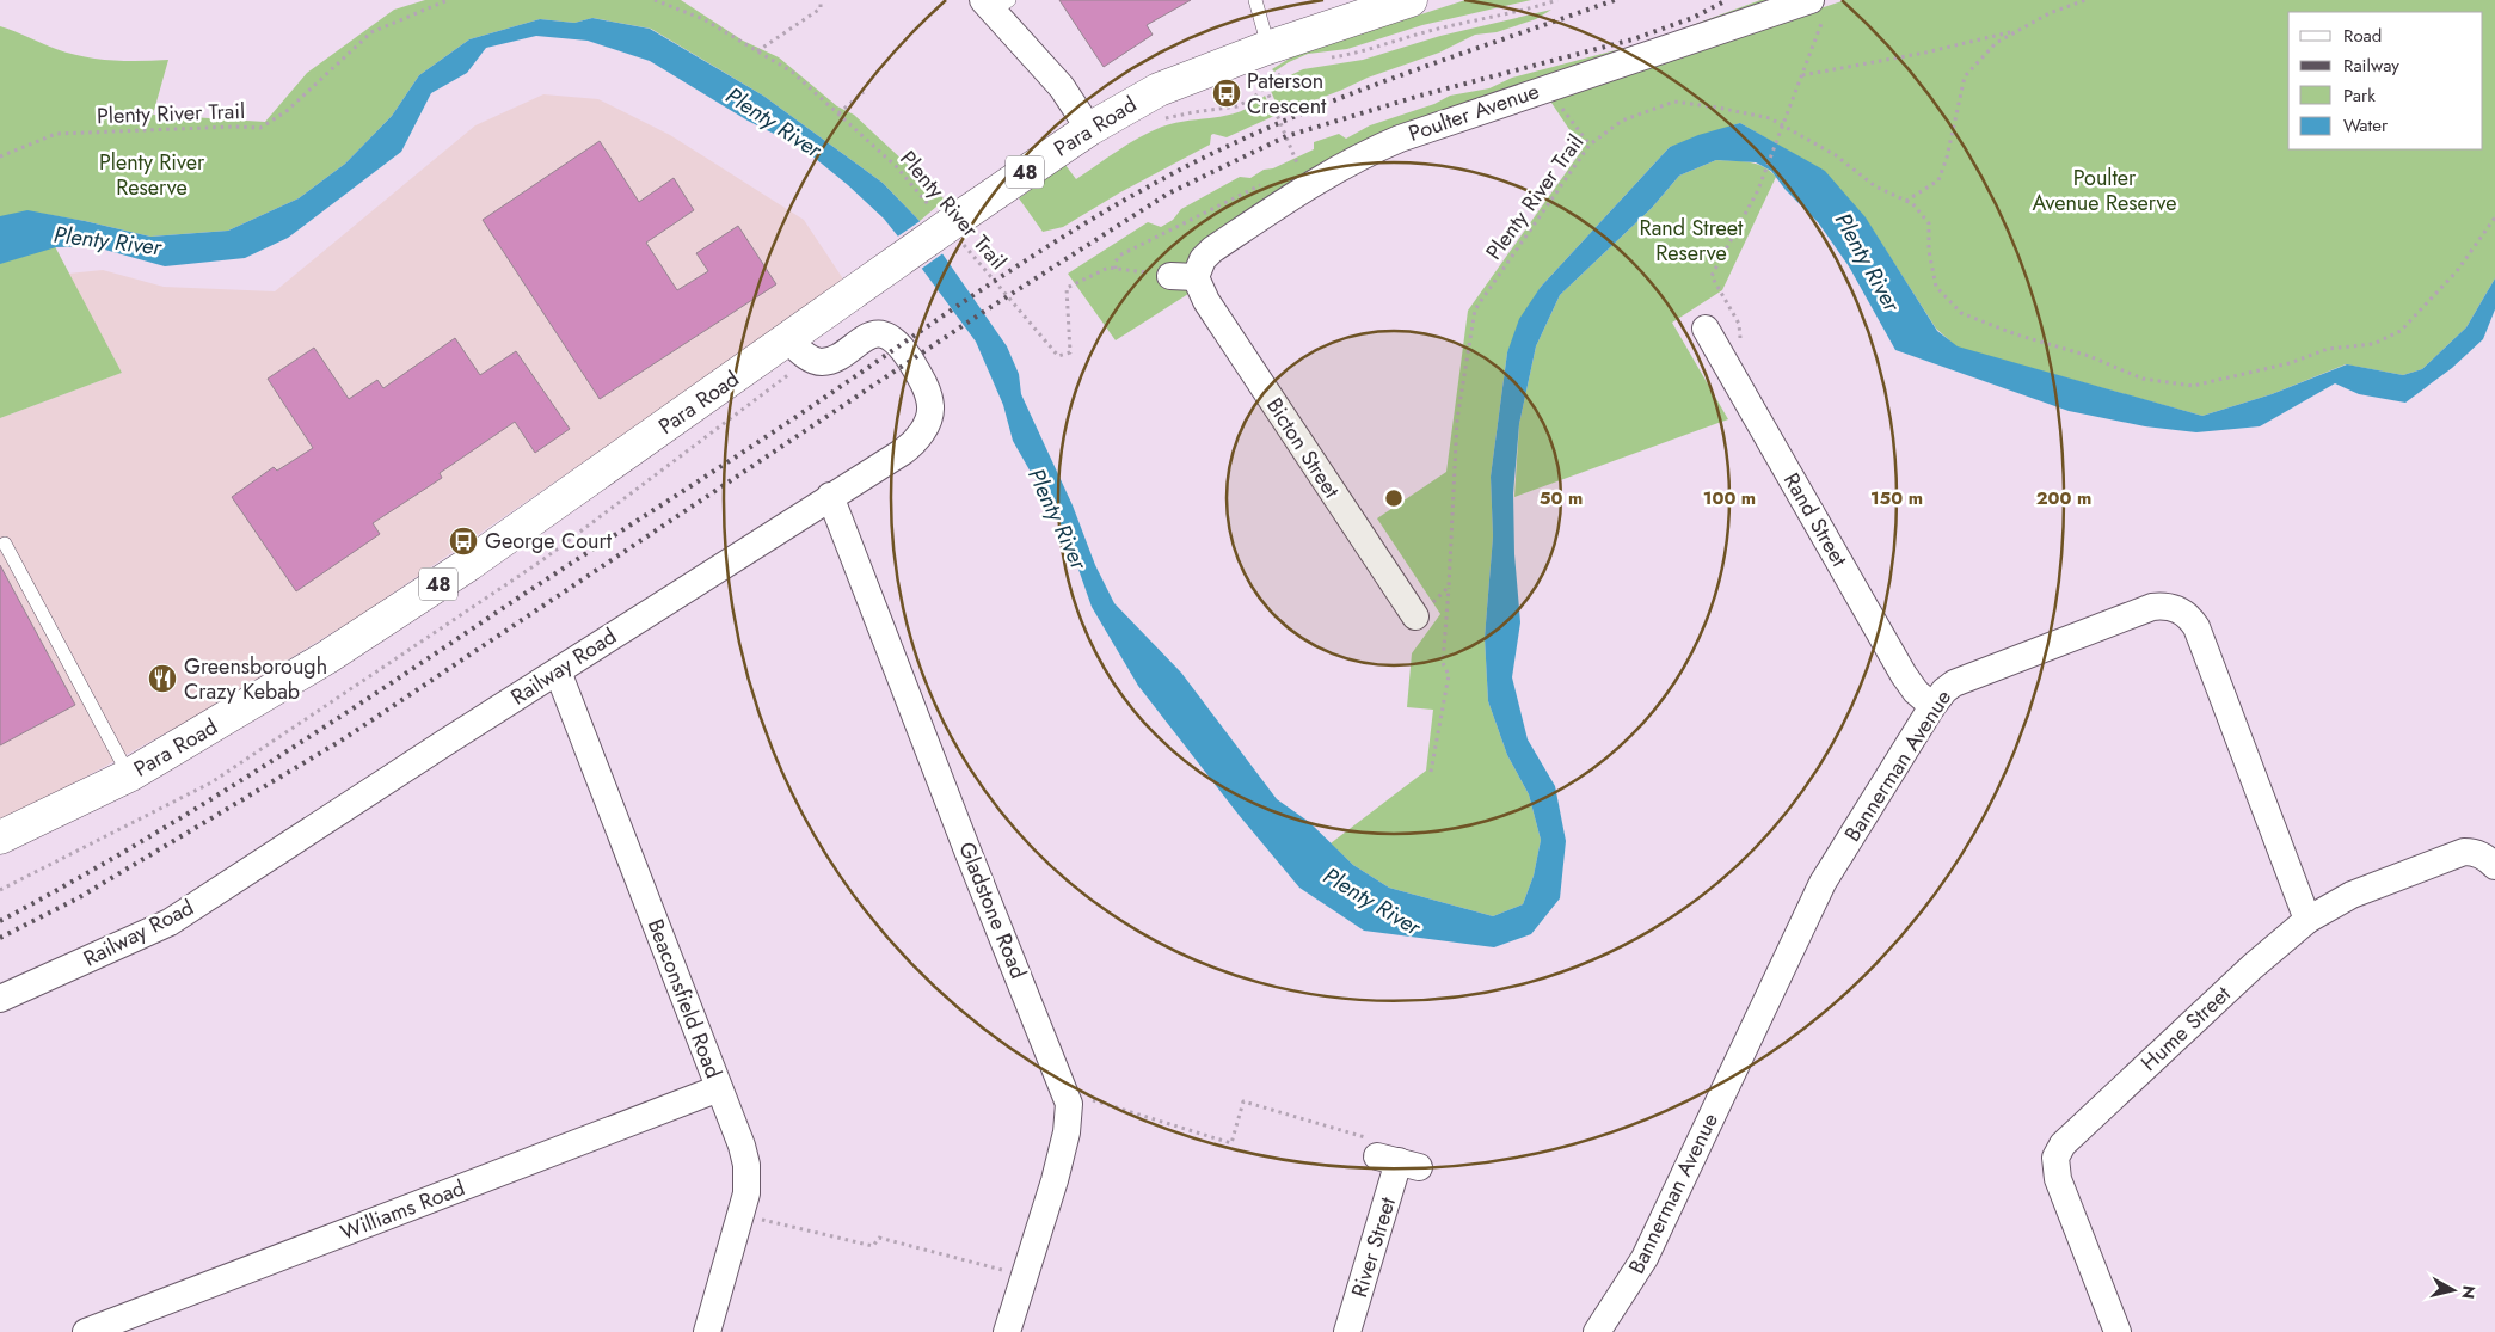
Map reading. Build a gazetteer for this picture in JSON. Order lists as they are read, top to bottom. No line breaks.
{"streets":{"main road":["Para Road","48"],"street":["Poulter Avenue","Bicton Street","Rand Street","Railway Road","Bannerman Avenue","Gladstone Road","Beaconsfield Road","Hume Street","Williams Road","River Street"],"path":["Plenty River Trail"]},"crossings":[["Poulter Avenue","Plenty River Trail"],["Poulter Avenue","Bicton Street"],["Plenty River Trail","Para Road"],["Plenty River Trail","Bicton Street"],["Para Road","Railway Road"],["Rand Street","Bannerman Avenue"],["Railway Road","Gladstone Road"],["Railway Road","Beaconsfield Road"],["Bannerman Avenue","Hume Street"],["Beaconsfield Road","Williams Road"]],"water":["Plenty River"],"parks":["Plenty River Reserve","Poulter Avenue Reserve","Rand Street Reserve"],"places":{"bus stop":["Paterson Crescent","George Court"],"restaurant":["Greensborough Crazy Kebab"]},"legend":["Road","Railway","Park","Water"],"north":"right","rings":["50 m","100 m","150 m","200 m"]}
